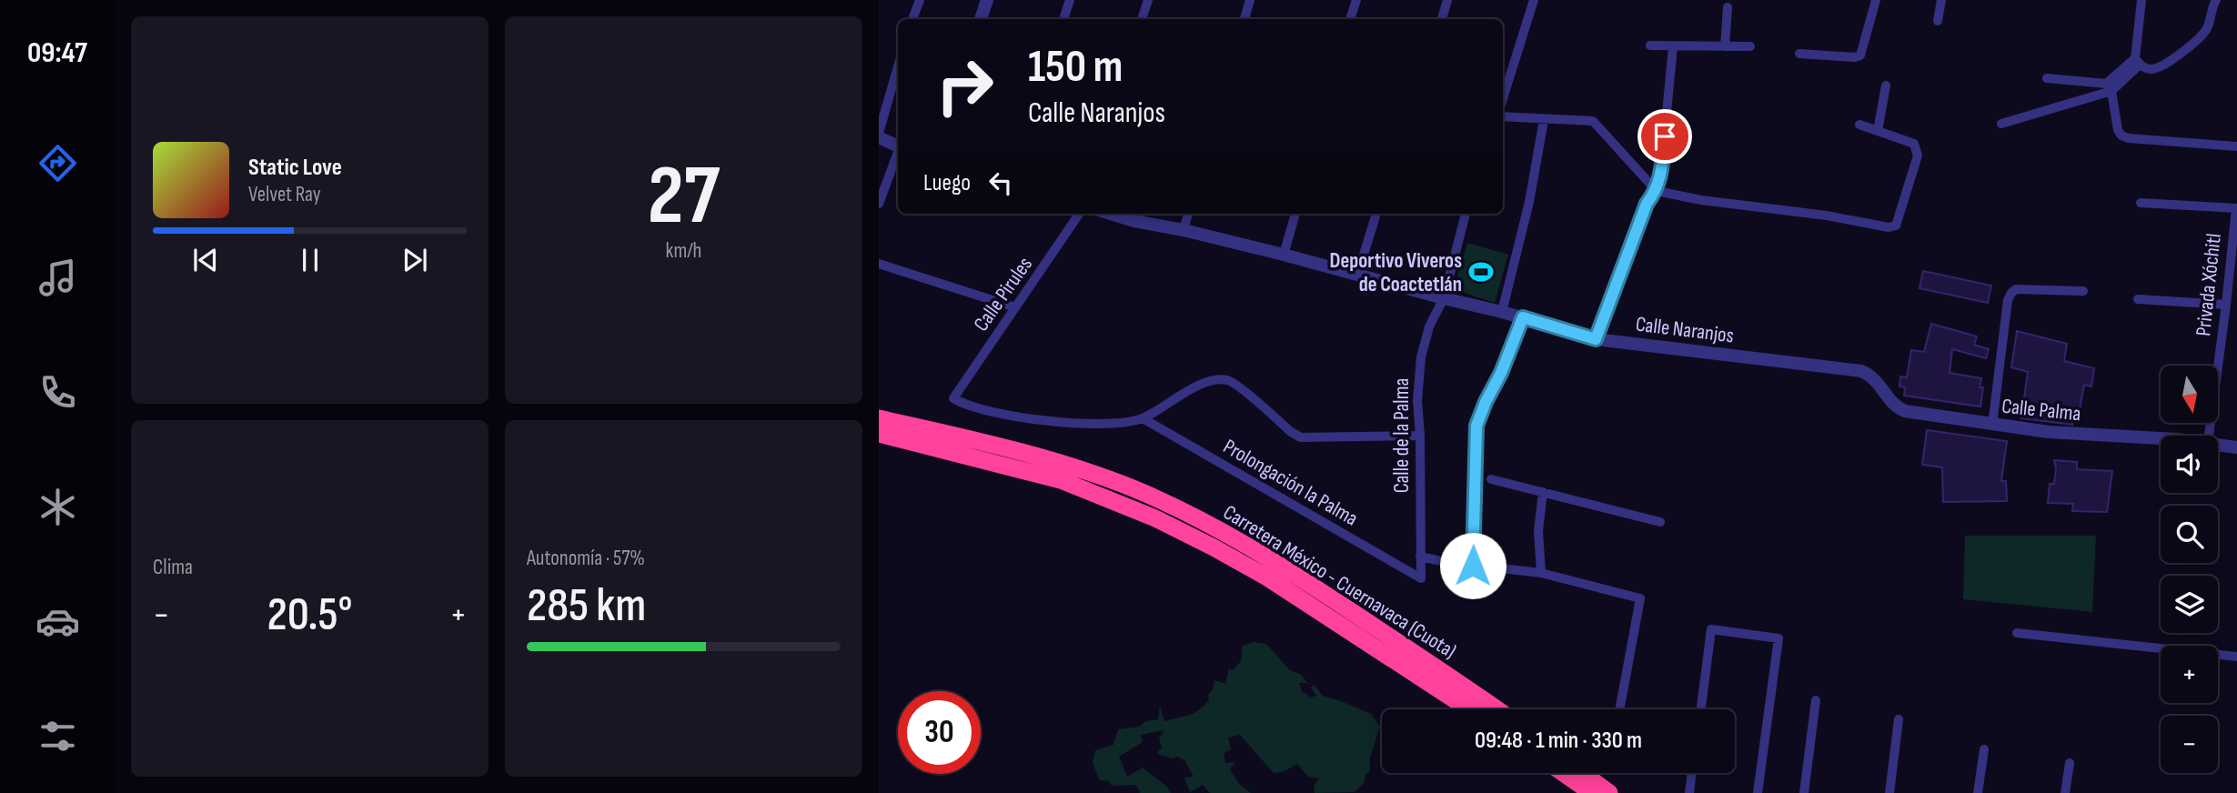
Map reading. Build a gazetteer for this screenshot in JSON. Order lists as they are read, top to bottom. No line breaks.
{"streets":{"highway":["Carretera México - Cuernavaca (Cuota)"],"street":["Privada Xóchitl","Calle Pirules","Calle Naranjos","Calle Palma","Calle de la Palma","Prolongación la Palma"]},"crossings":[["Calle Pirules","Prolongación la Palma"],["Calle Naranjos","Calle Palma"],["Calle Naranjos","Calle de la Palma"],["Calle de la Palma","Prolongación la Palma"]],"places":{"sports":["Deportivo Viveros de Coactetlán"]},"north":"bottom","page":{"tabs":"09:47","tile":[["27","km/h"],"Clima",["Autonomía · 57%","285 km"]],"turn":["150 m","Calle Naranjos"],"song":["Static Love","Velvet Ray"],"then":"Luego","map_buttons":["+","−"],"heat":["−","20.5°","+"],"limit":"30","trip":"09:48 · 1 min · 330 m"}}
